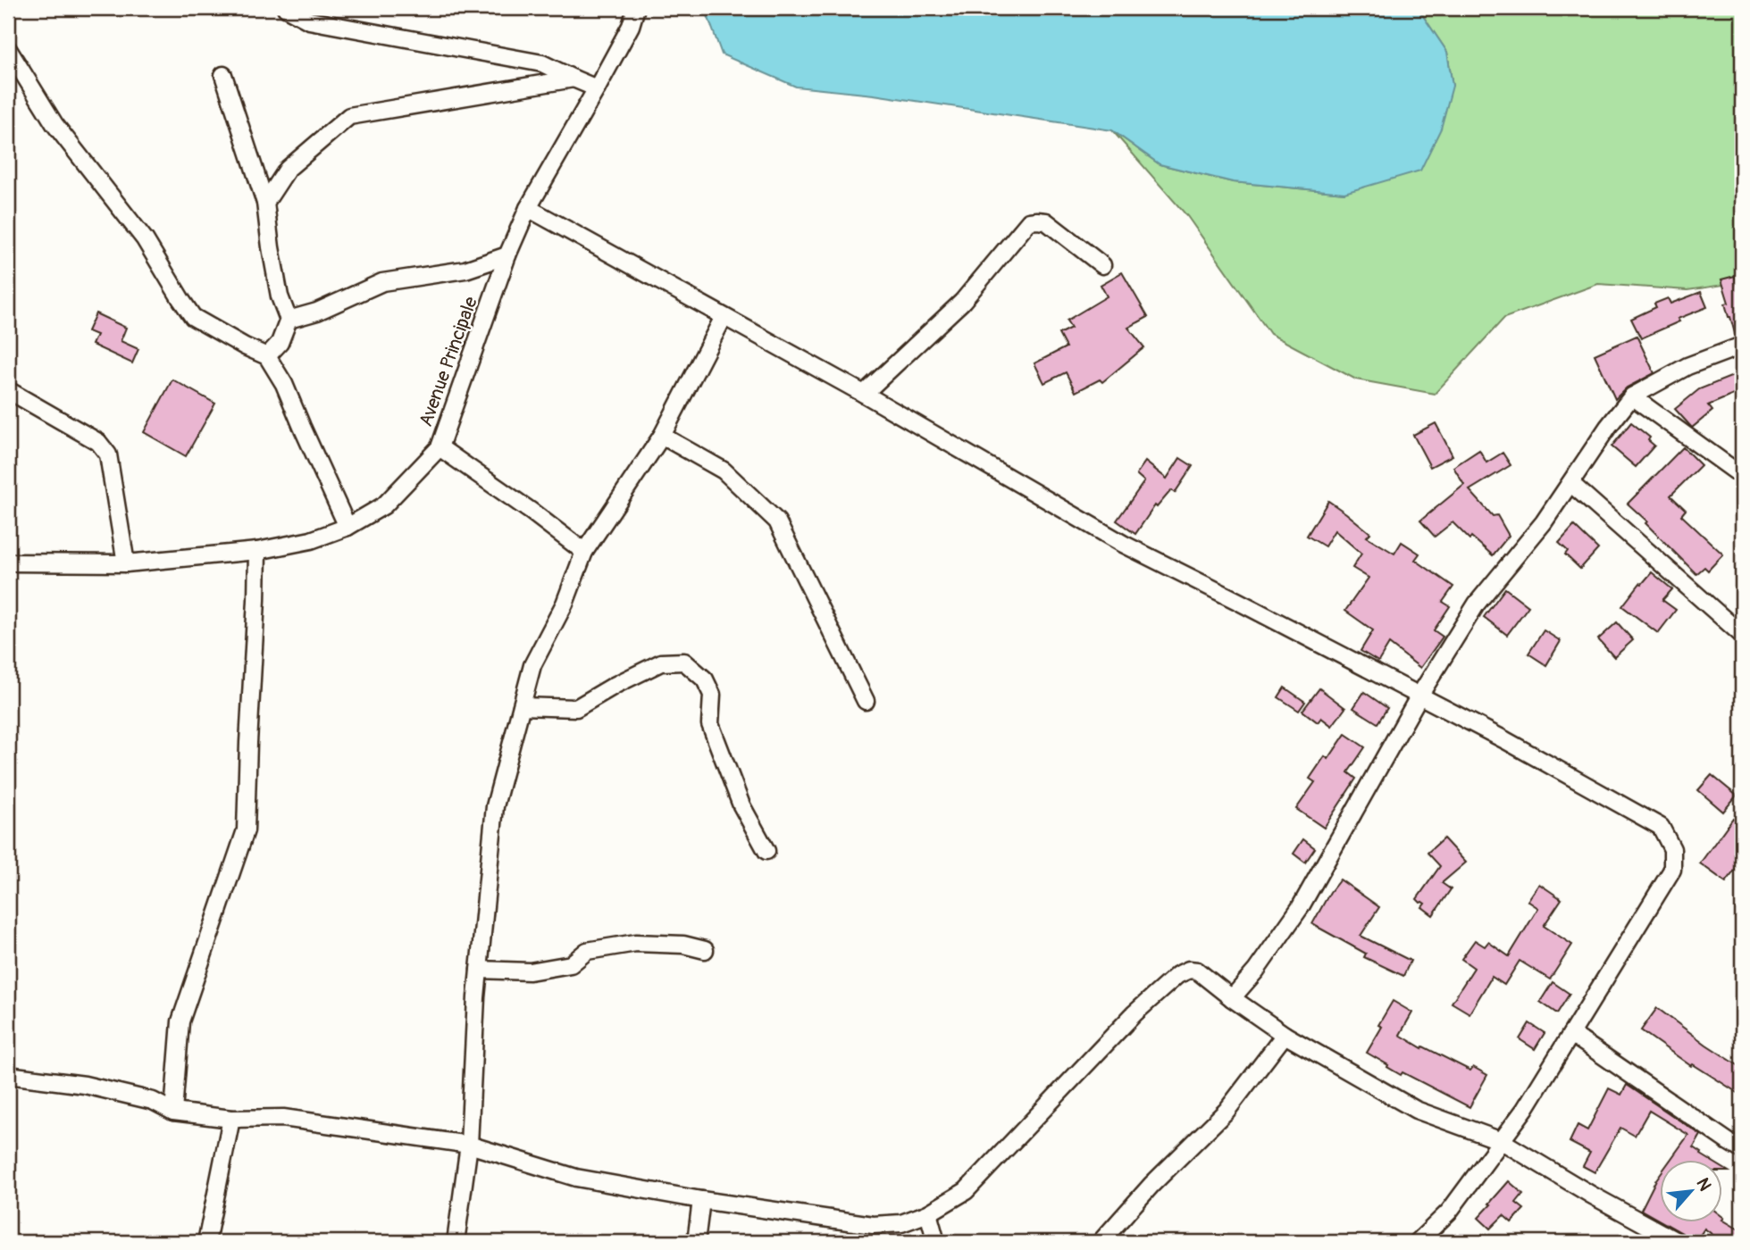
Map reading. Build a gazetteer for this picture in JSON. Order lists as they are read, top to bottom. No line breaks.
{"streets":{"street":["Avenue Principale"]},"north":"top right"}
